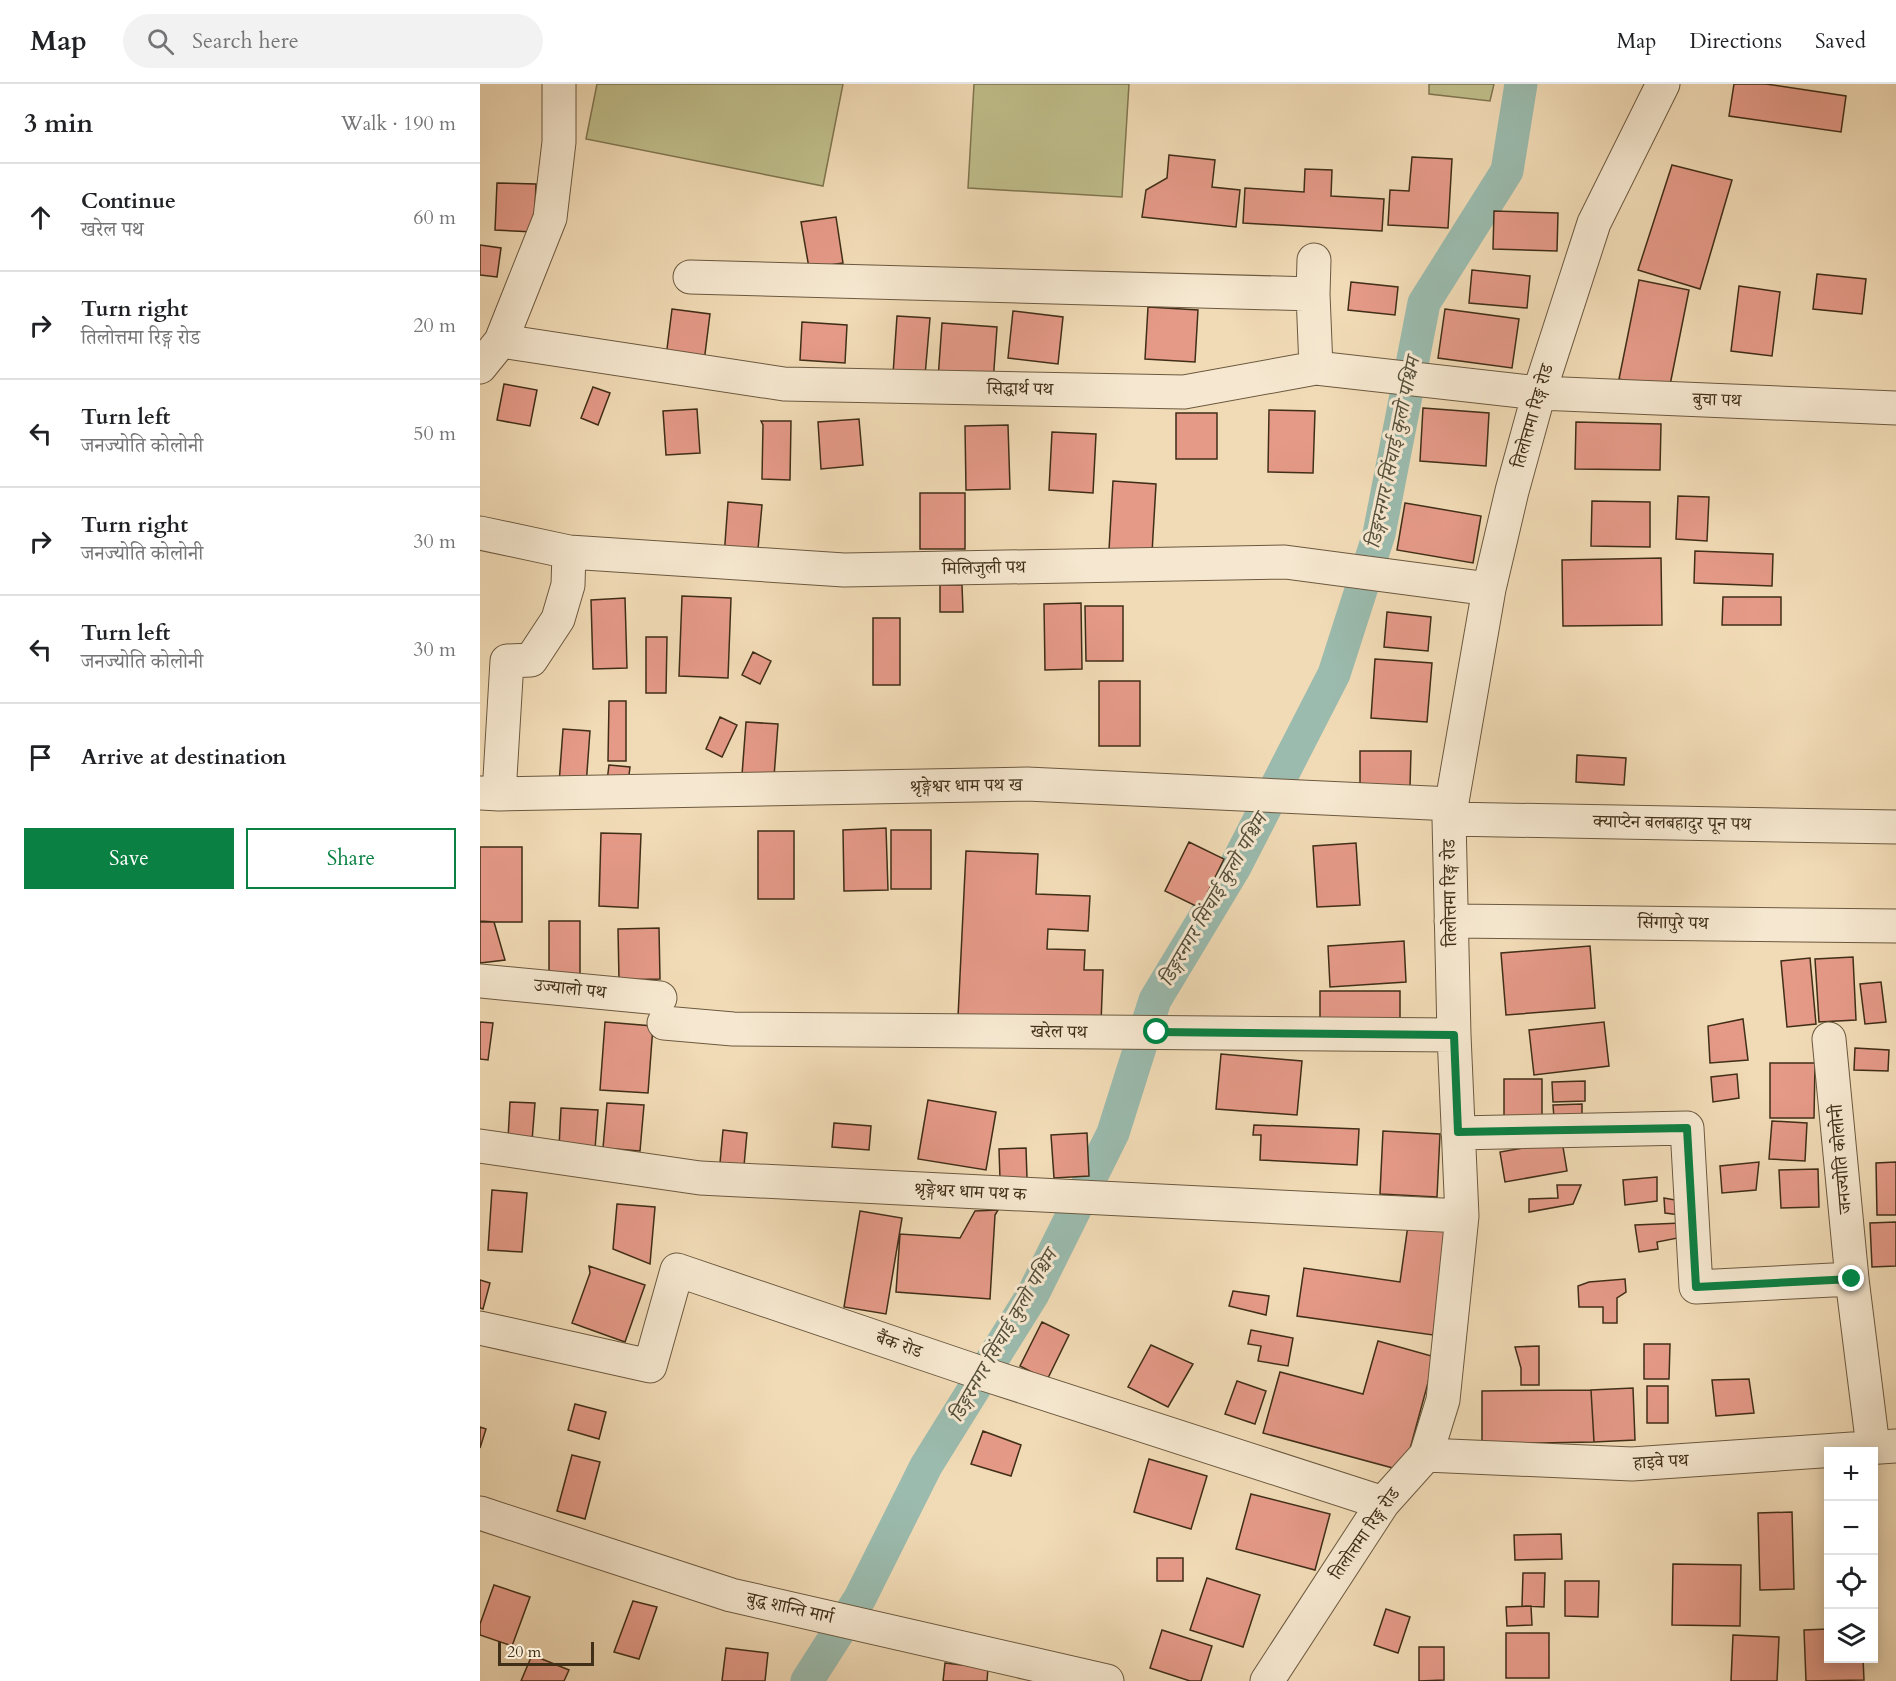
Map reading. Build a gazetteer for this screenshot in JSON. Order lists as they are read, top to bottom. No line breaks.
{"streets":{"street":["सिद्धार्थ पथ","बुचा पथ","तिलोत्तमा रिङ्ग रोड","मिलिजुली पथ","श्रृङ्गेश्वर धाम पथ ख","क्याप्टेन बलबहादुर पून पथ","सिंगापुरे पथ","उज्यालो पथ","खरेल पथ","जनज्योति कोलोनी","श्रृङ्गेश्वर धाम पथ क","बैंक रोड","हाइवे पथ","बुद्ध शान्ति मार्ग"]},"crossings":[["सिद्धार्थ पथ","बुचा पथ"],["सिद्धार्थ पथ","तिलोत्तमा रिङ्ग रोड"],["बुचा पथ","तिलोत्तमा रिङ्ग रोड"],["तिलोत्तमा रिङ्ग रोड","मिलिजुली पथ"],["तिलोत्तमा रिङ्ग रोड","श्रृङ्गेश्वर धाम पथ ख"],["तिलोत्तमा रिङ्ग रोड","क्याप्टेन बलबहादुर पून पथ"],["तिलोत्तमा रिङ्ग रोड","सिंगापुरे पथ"],["तिलोत्तमा रिङ्ग रोड","खरेल पथ"],["तिलोत्तमा रिङ्ग रोड","श्रृङ्गेश्वर धाम पथ क"],["तिलोत्तमा रिङ्ग रोड","बैंक रोड"],["तिलोत्तमा रिङ्ग रोड","हाइवे पथ"],["श्रृङ्गेश्वर धाम पथ ख","क्याप्टेन बलबहादुर पून पथ"],["उज्यालो पथ","खरेल पथ"],["जनज्योति कोलोनी","हाइवे पथ"]],"water":["डिङ्गरनगर सिंचाई कुलो पश्चिम"],"scale_bar":"20 m","page":{"header":"Map","search":"Search here","nav":["Map","Directions","Saved"],"heading":["3 min","Walk · 190 m"],"list":[["Continue","खरेल पथ","60 m"],["Turn right","तिलोत्तमा रिङ्ग रोड","20 m"],["Turn left","जनज्योति कोलोनी","50 m"],["Turn right","जनज्योति कोलोनी","30 m"],["Turn left","जनज्योति कोलोनी","30 m"],"Arrive at destination"],"buttons":["Save","Share"],"map_buttons":["+","−"],"scale":"20 m"}}
